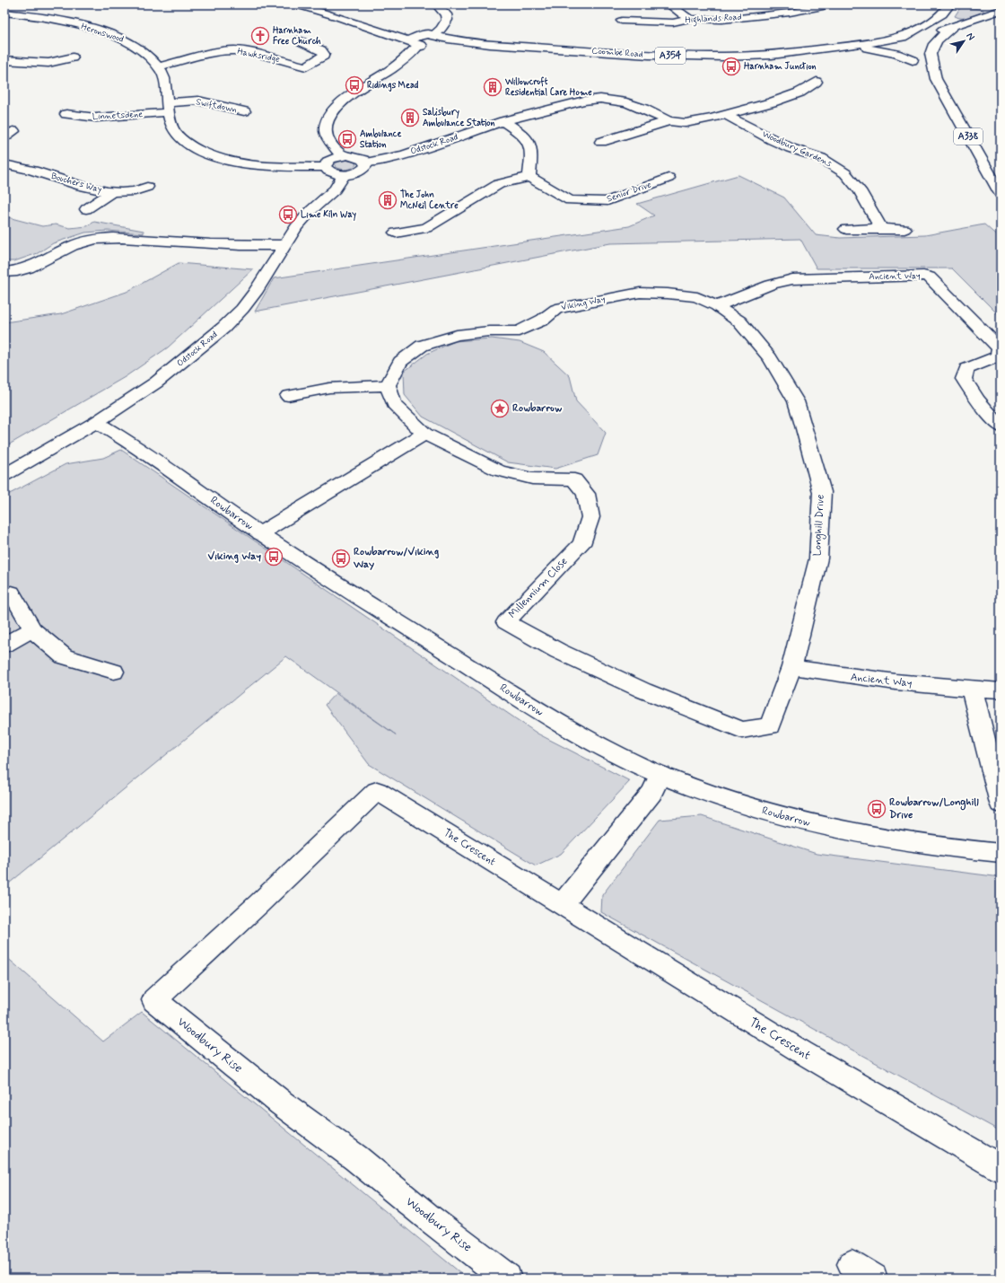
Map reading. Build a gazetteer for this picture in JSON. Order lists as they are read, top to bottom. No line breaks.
{"streets":{"main road":["Highlands Road","Heronswood","Coombe Road","Hawksridge","A354","Swiftdown","Linnetsdene","A338","Odstock Road","Woodbury Gardens","Bouchers Way","Senior Drive","Ancient Way","Viking Way","Rowbarrow","Longhill Drive","Millennium Close","The Crescent","Woodbury Rise"]},"crossings":[["Heronswood","Hawksridge"],["Heronswood","Swiftdown"],["Heronswood","Linnetsdene"],["Heronswood","Odstock Road"],["Coombe Road","A338"],["Swiftdown","Linnetsdene"],["Odstock Road","Rowbarrow"],["Ancient Way","Viking Way"],["Ancient Way","Longhill Drive"],["Viking Way","Longhill Drive"],["Longhill Drive","Millennium Close"],["The Crescent","Woodbury Rise"]],"places":{"church":["Harnham Free Church"],"bus stop":["Harnham Junction","Ridings Mead","Ambulance Station","Lime Kiln Way","Viking Way","Rowbarrow/Viking Way","Rowbarrow/Longhill Drive"],"building":["Willowcroft Residential Care Home","Salisbury Ambulance Station","The John McNeil Centre"],"place":["Rowbarrow"]},"north":"top right"}
